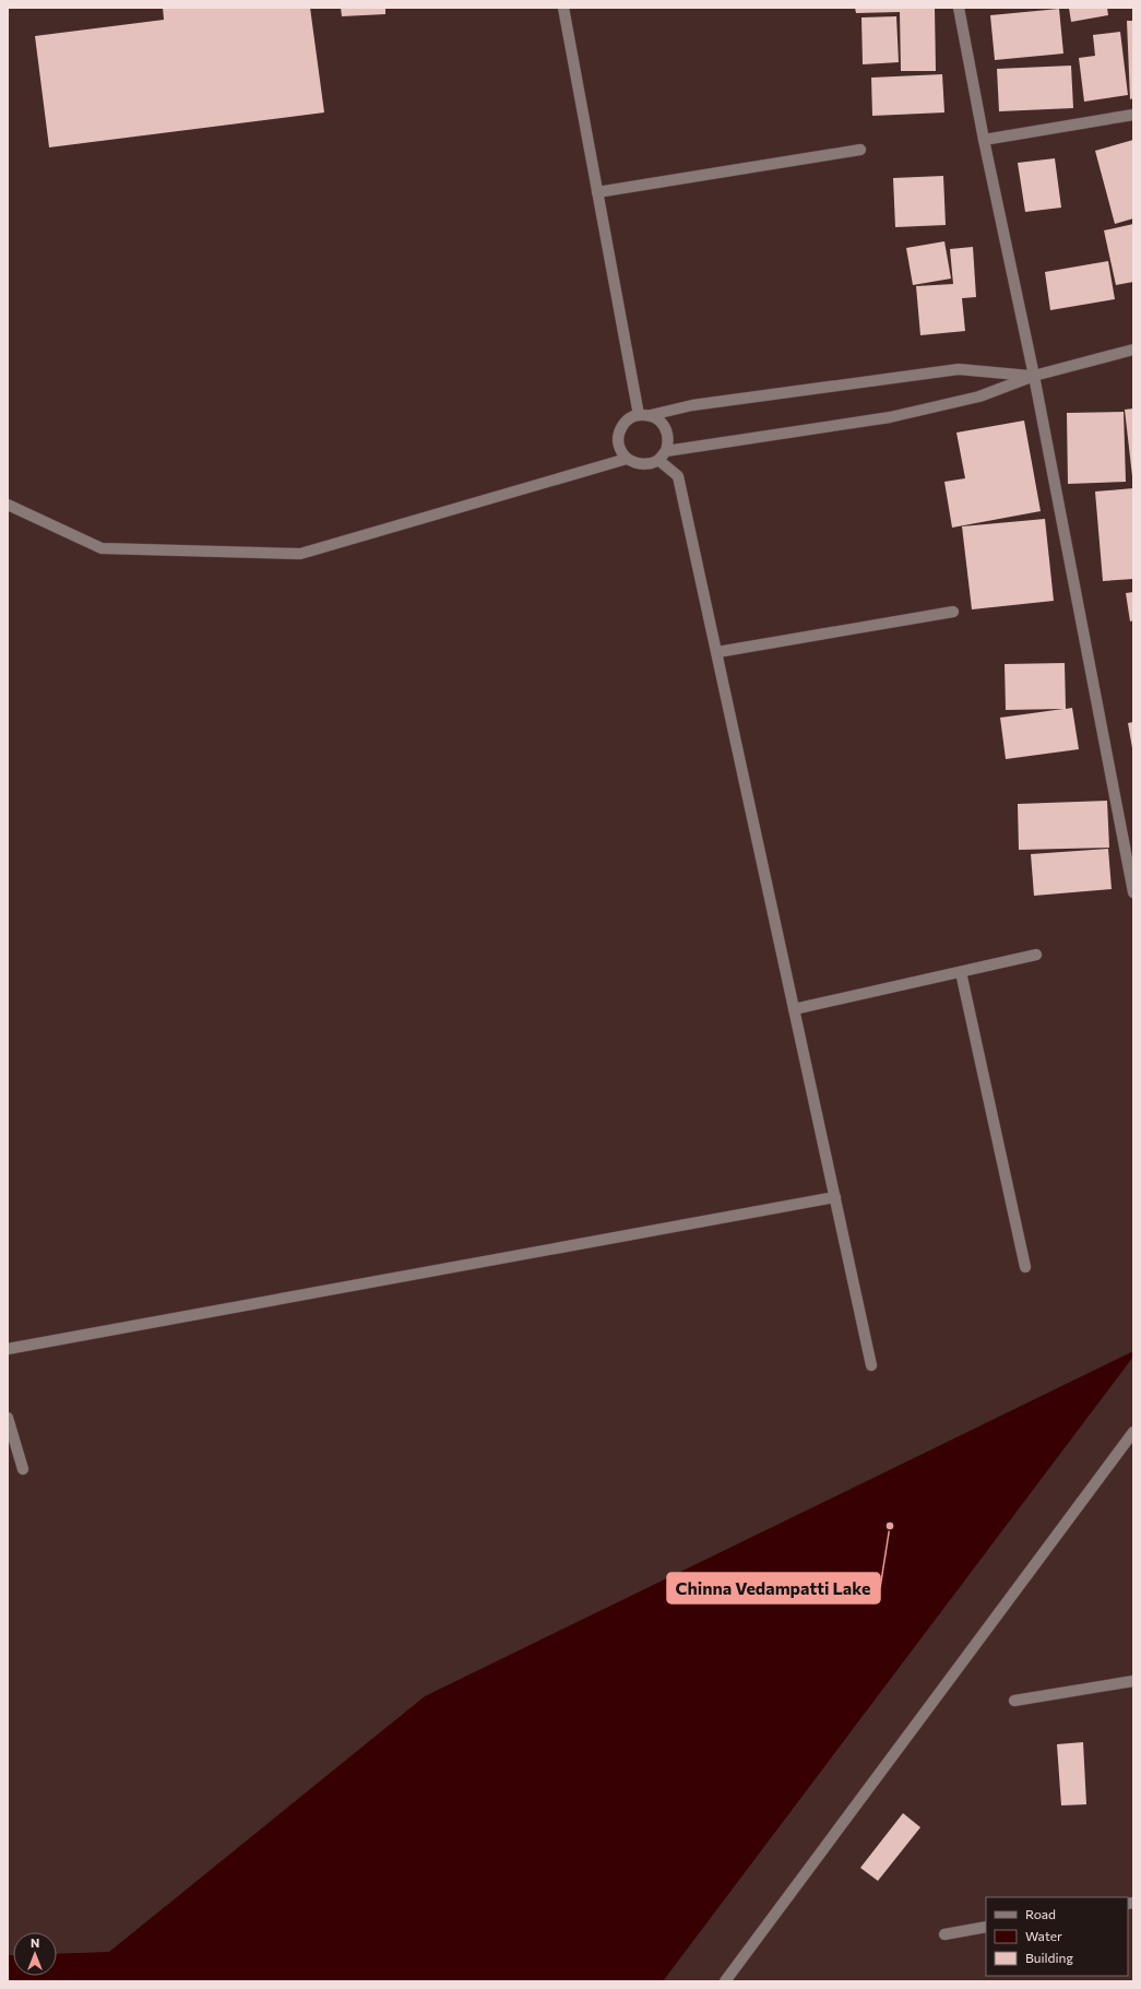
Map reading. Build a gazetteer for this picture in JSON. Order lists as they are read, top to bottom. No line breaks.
{"places":["Chinna Vedampatti Lake"],"legend":["Road","Water","Building"],"north":"top"}
